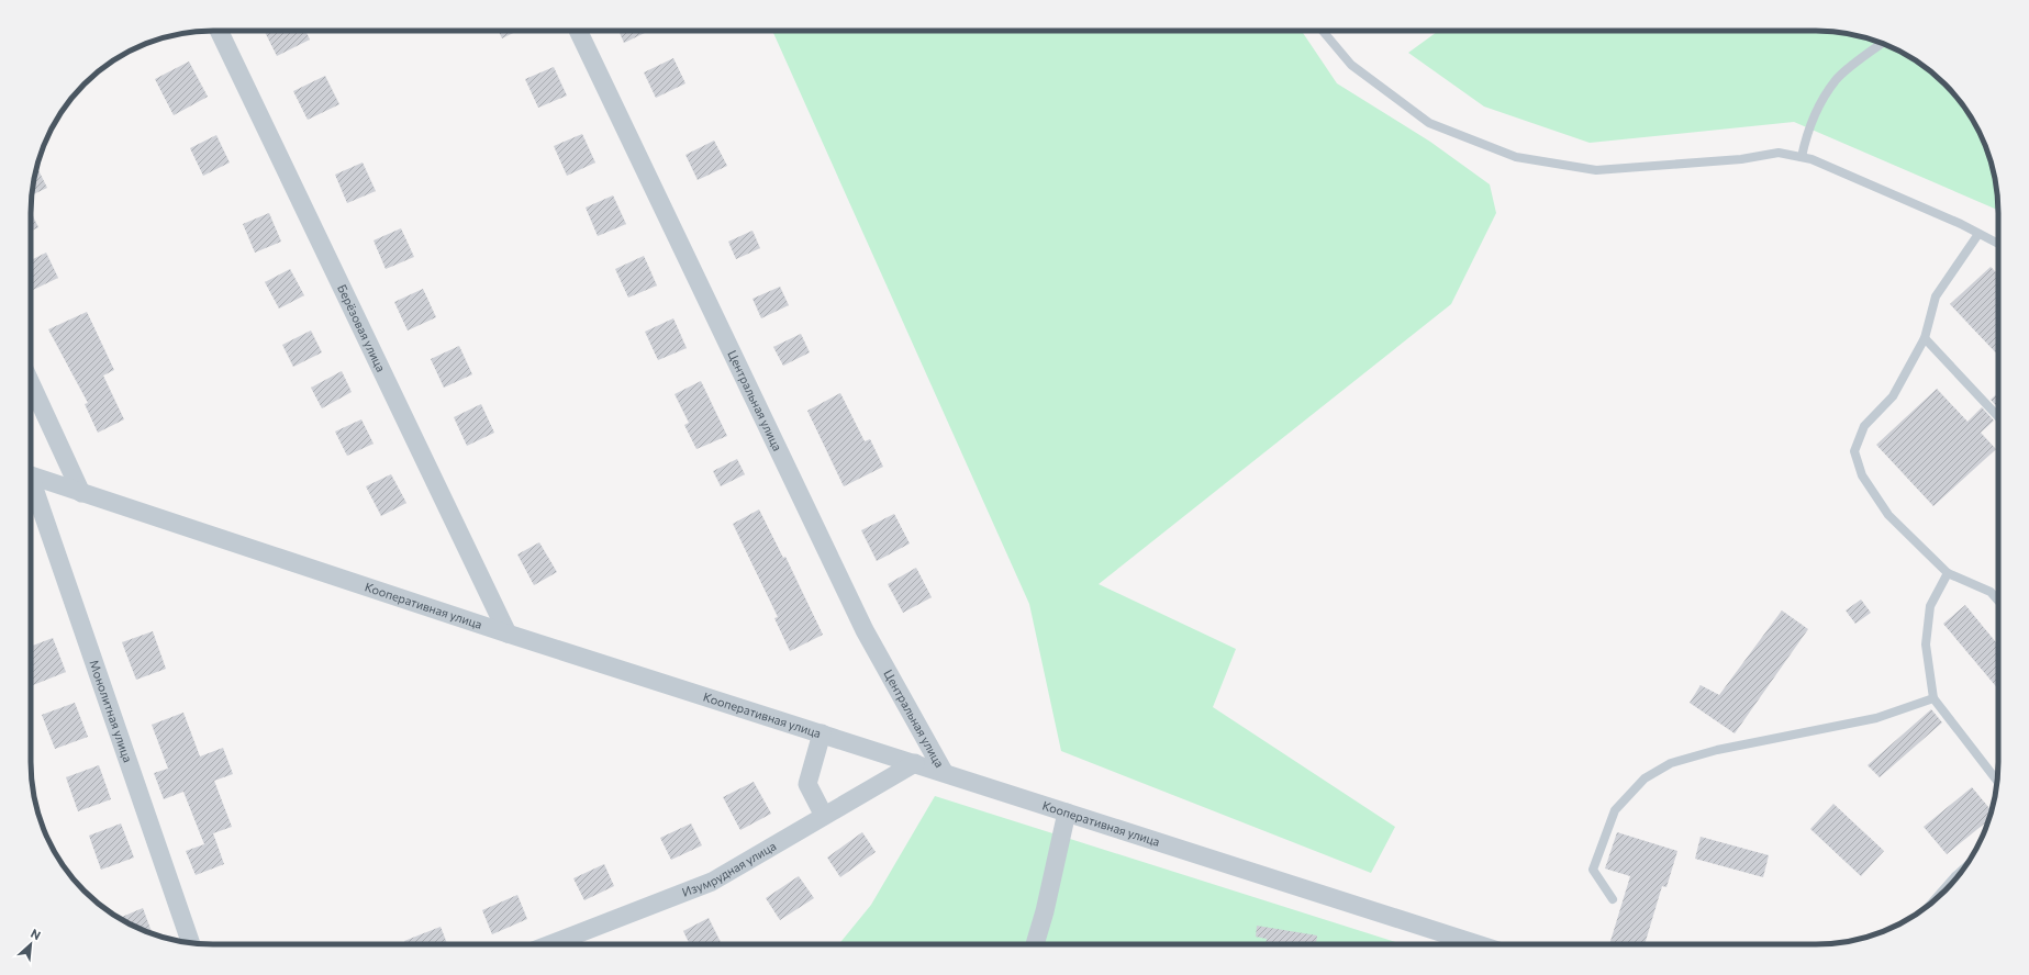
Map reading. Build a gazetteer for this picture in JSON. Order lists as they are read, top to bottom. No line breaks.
{"streets":{"street":["Берёзовая улица","Центральная улица","Кооперативная улица","Монолитная улица","Изумрудная улица"]},"crossings":[["Берёзовая улица","Кооперативная улица"],["Центральная улица","Кооперативная улица"],["Кооперативная улица","Изумрудная улица"]],"north":"top right"}
